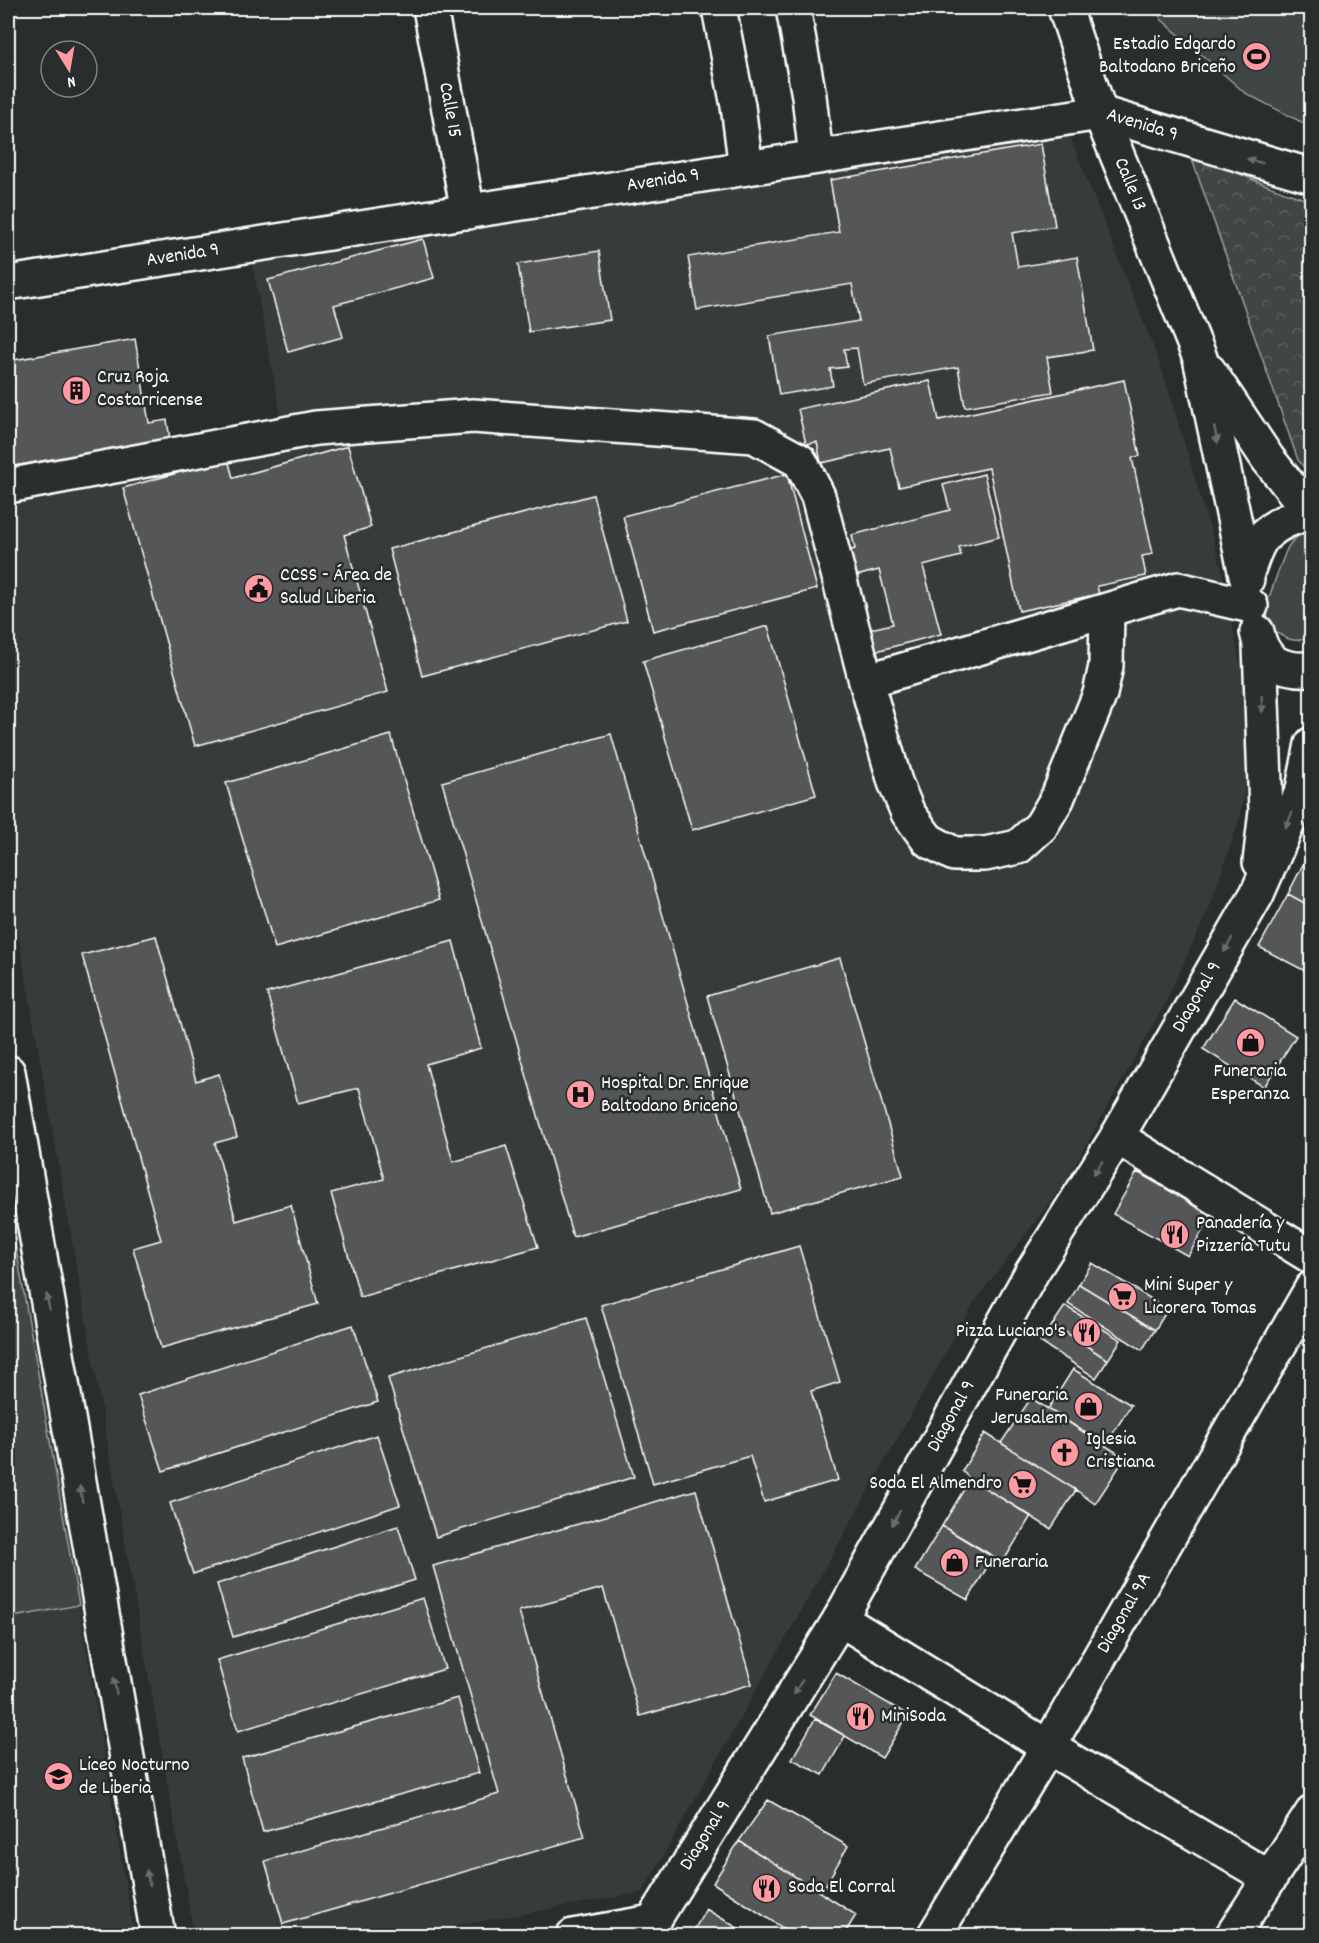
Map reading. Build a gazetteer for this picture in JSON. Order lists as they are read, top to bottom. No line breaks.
{"streets":{"street":["Calle 15","Avenida 9","Calle 13","Diagonal 9","Diagonal 9A"]},"crossings":[["Calle 15","Avenida 9"],["Avenida 9","Calle 13"],["Calle 13","Diagonal 9"]],"one_way":["Diagonal 9"],"places":{"sports":["Estadio Edgardo Baltodano Briceño"],"building":["Cruz Roja Costarricense"],"public building":["CCSS - Área de Salud Liberia"],"shop":["Funeraria Esperanza","Funeraria Jerusalem","Funeraria"],"hospital":["Hospital Dr. Enrique Baltodano Briceño"],"restaurant":["Panadería y Pizzería Tutu","Pizza Luciano's","MiniSoda","Soda El Corral"],"supermarket":["Mini Super y Licorera Tomas","Soda El Almendro"],"church":["Iglesia Cristiana"],"school or university":["Liceo Nocturno de Liberia"]},"north":"bottom"}
